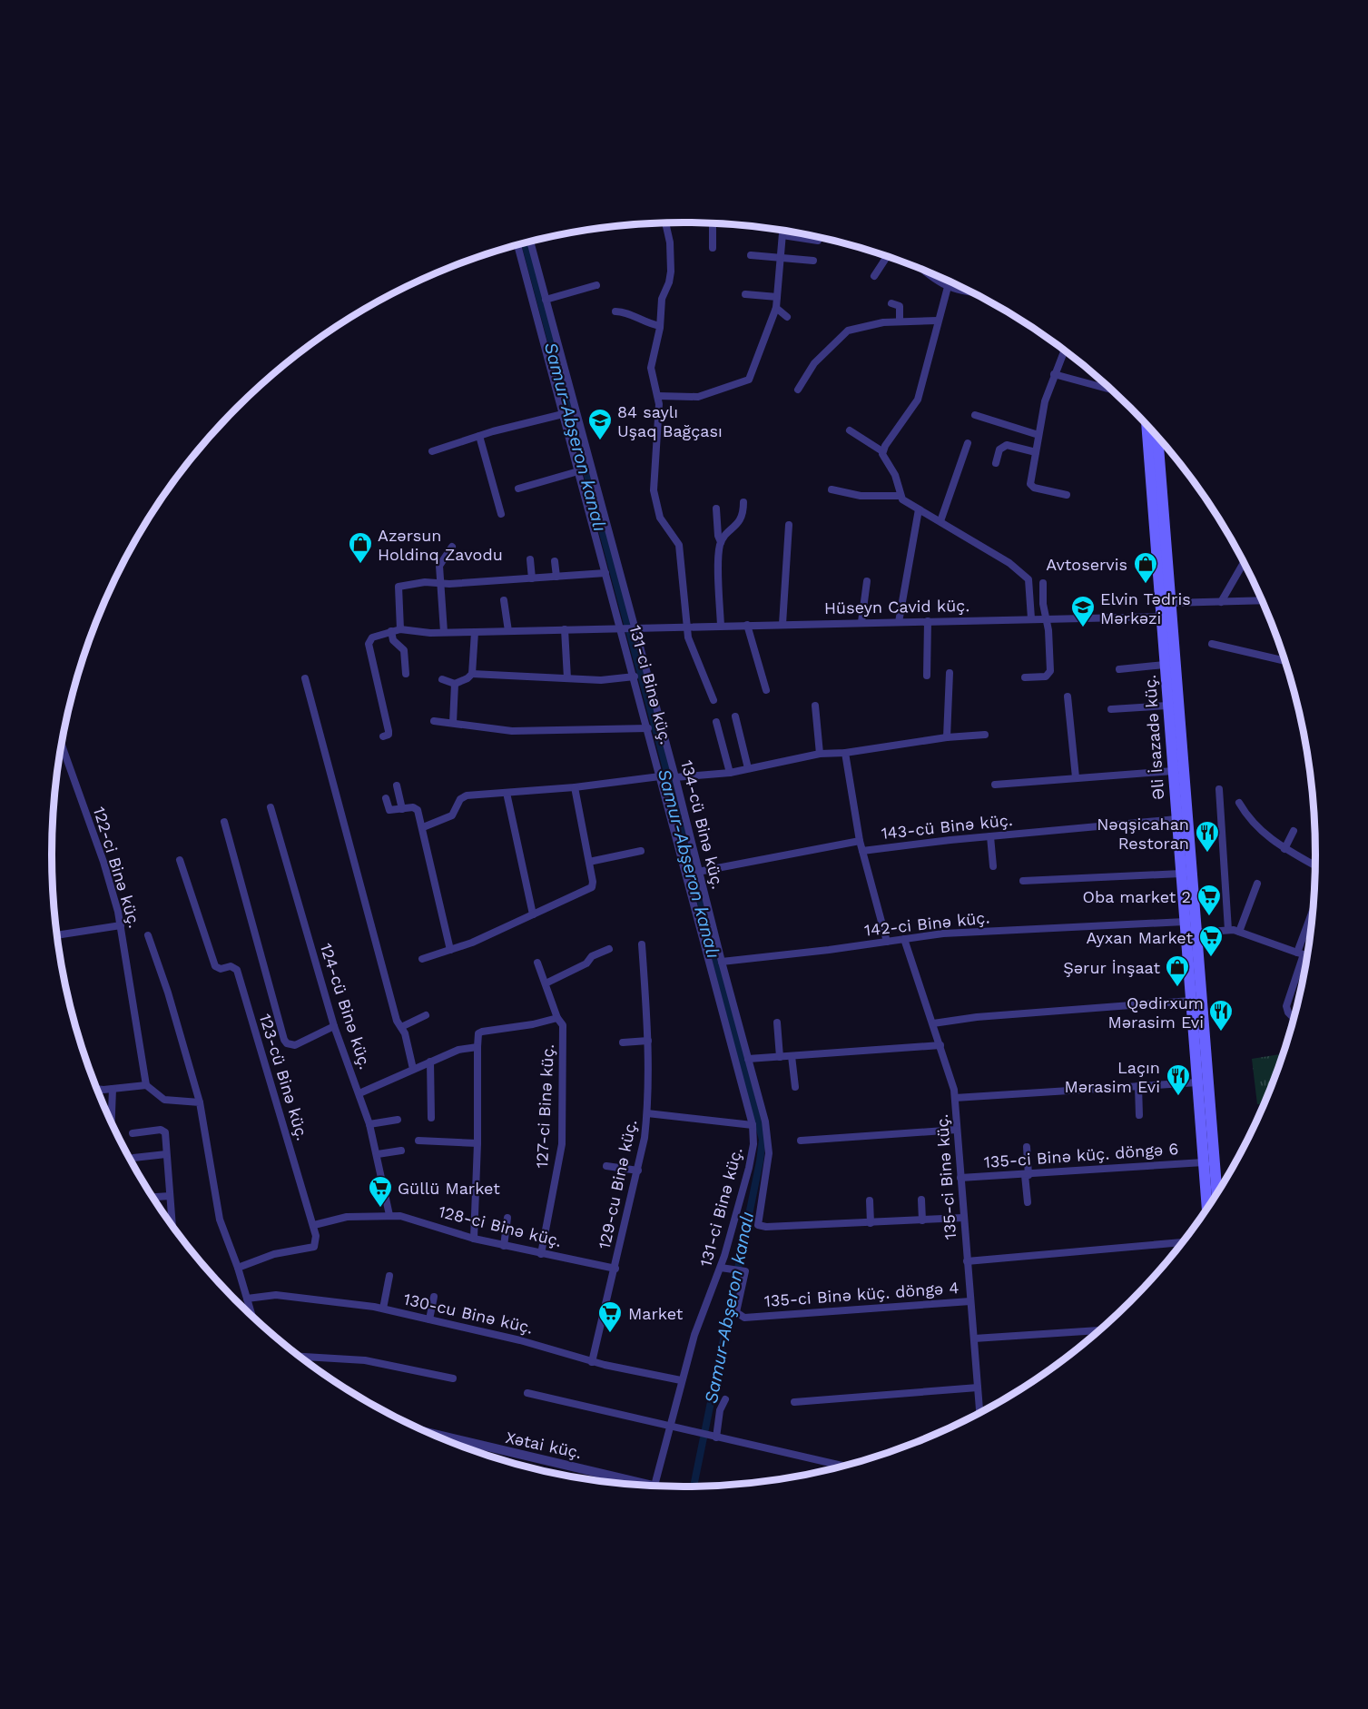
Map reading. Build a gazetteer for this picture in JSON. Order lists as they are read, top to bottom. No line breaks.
{"streets":{"main road":["Əli İsazadə küç."],"street":["Hüseyn Cavid küç.","131-ci Binə küç.","134-cü Binə küç.","143-cü Binə küç.","122-ci Binə küç.","142-ci Binə küç.","124-cü Binə küç.","123-cü Binə küç.","127-ci Binə küç.","135-ci Binə küç. döngə 6","135-ci Binə küç.","129-cu Binə küç.","128-ci Binə küç.","135-ci Binə küç. döngə 4","130-cu Binə küç.","Xətai küç."]},"crossings":[["Hüseyn Cavid küç.","131-ci Binə küç."],["Hüseyn Cavid küç.","Əli İsazadə küç."],["Hüseyn Cavid küç.","134-cü Binə küç."],["131-ci Binə küç.","135-ci Binə küç. döngə 4"],["131-ci Binə küç.","130-cu Binə küç."],["131-ci Binə küç.","Xətai küç."],["Əli İsazadə küç.","143-cü Binə küç."],["Əli İsazadə küç.","142-ci Binə küç."],["Əli İsazadə küç.","135-ci Binə küç. döngə 6"],["134-cü Binə küç.","143-cü Binə küç."],["134-cü Binə küç.","142-ci Binə küç."],["142-ci Binə küç.","135-ci Binə küç."],["124-cü Binə küç.","128-ci Binə küç."],["123-cü Binə küç.","128-ci Binə küç."],["127-ci Binə küç.","128-ci Binə küç."],["135-ci Binə küç. döngə 6","135-ci Binə küç."],["135-ci Binə küç.","135-ci Binə küç. döngə 4"],["129-cu Binə küç.","128-ci Binə küç."],["129-cu Binə küç.","130-cu Binə küç."]],"water":["Samur-Abşeron kanalı"],"places":{"school or university":["84 saylı Uşaq Bağçası","Elvin Tədris Mərkəzi"],"shop":["Azərsun Holdinq Zavodu","Avtoservis","Şərur İnşaat"],"restaurant":["Nəqşicahan Restoran","Qədirxum Mərasim Evi","Laçın Mərasim Evi"],"supermarket":["Oba market 2","Ayxan Market","Güllü Market","Market"]}}
